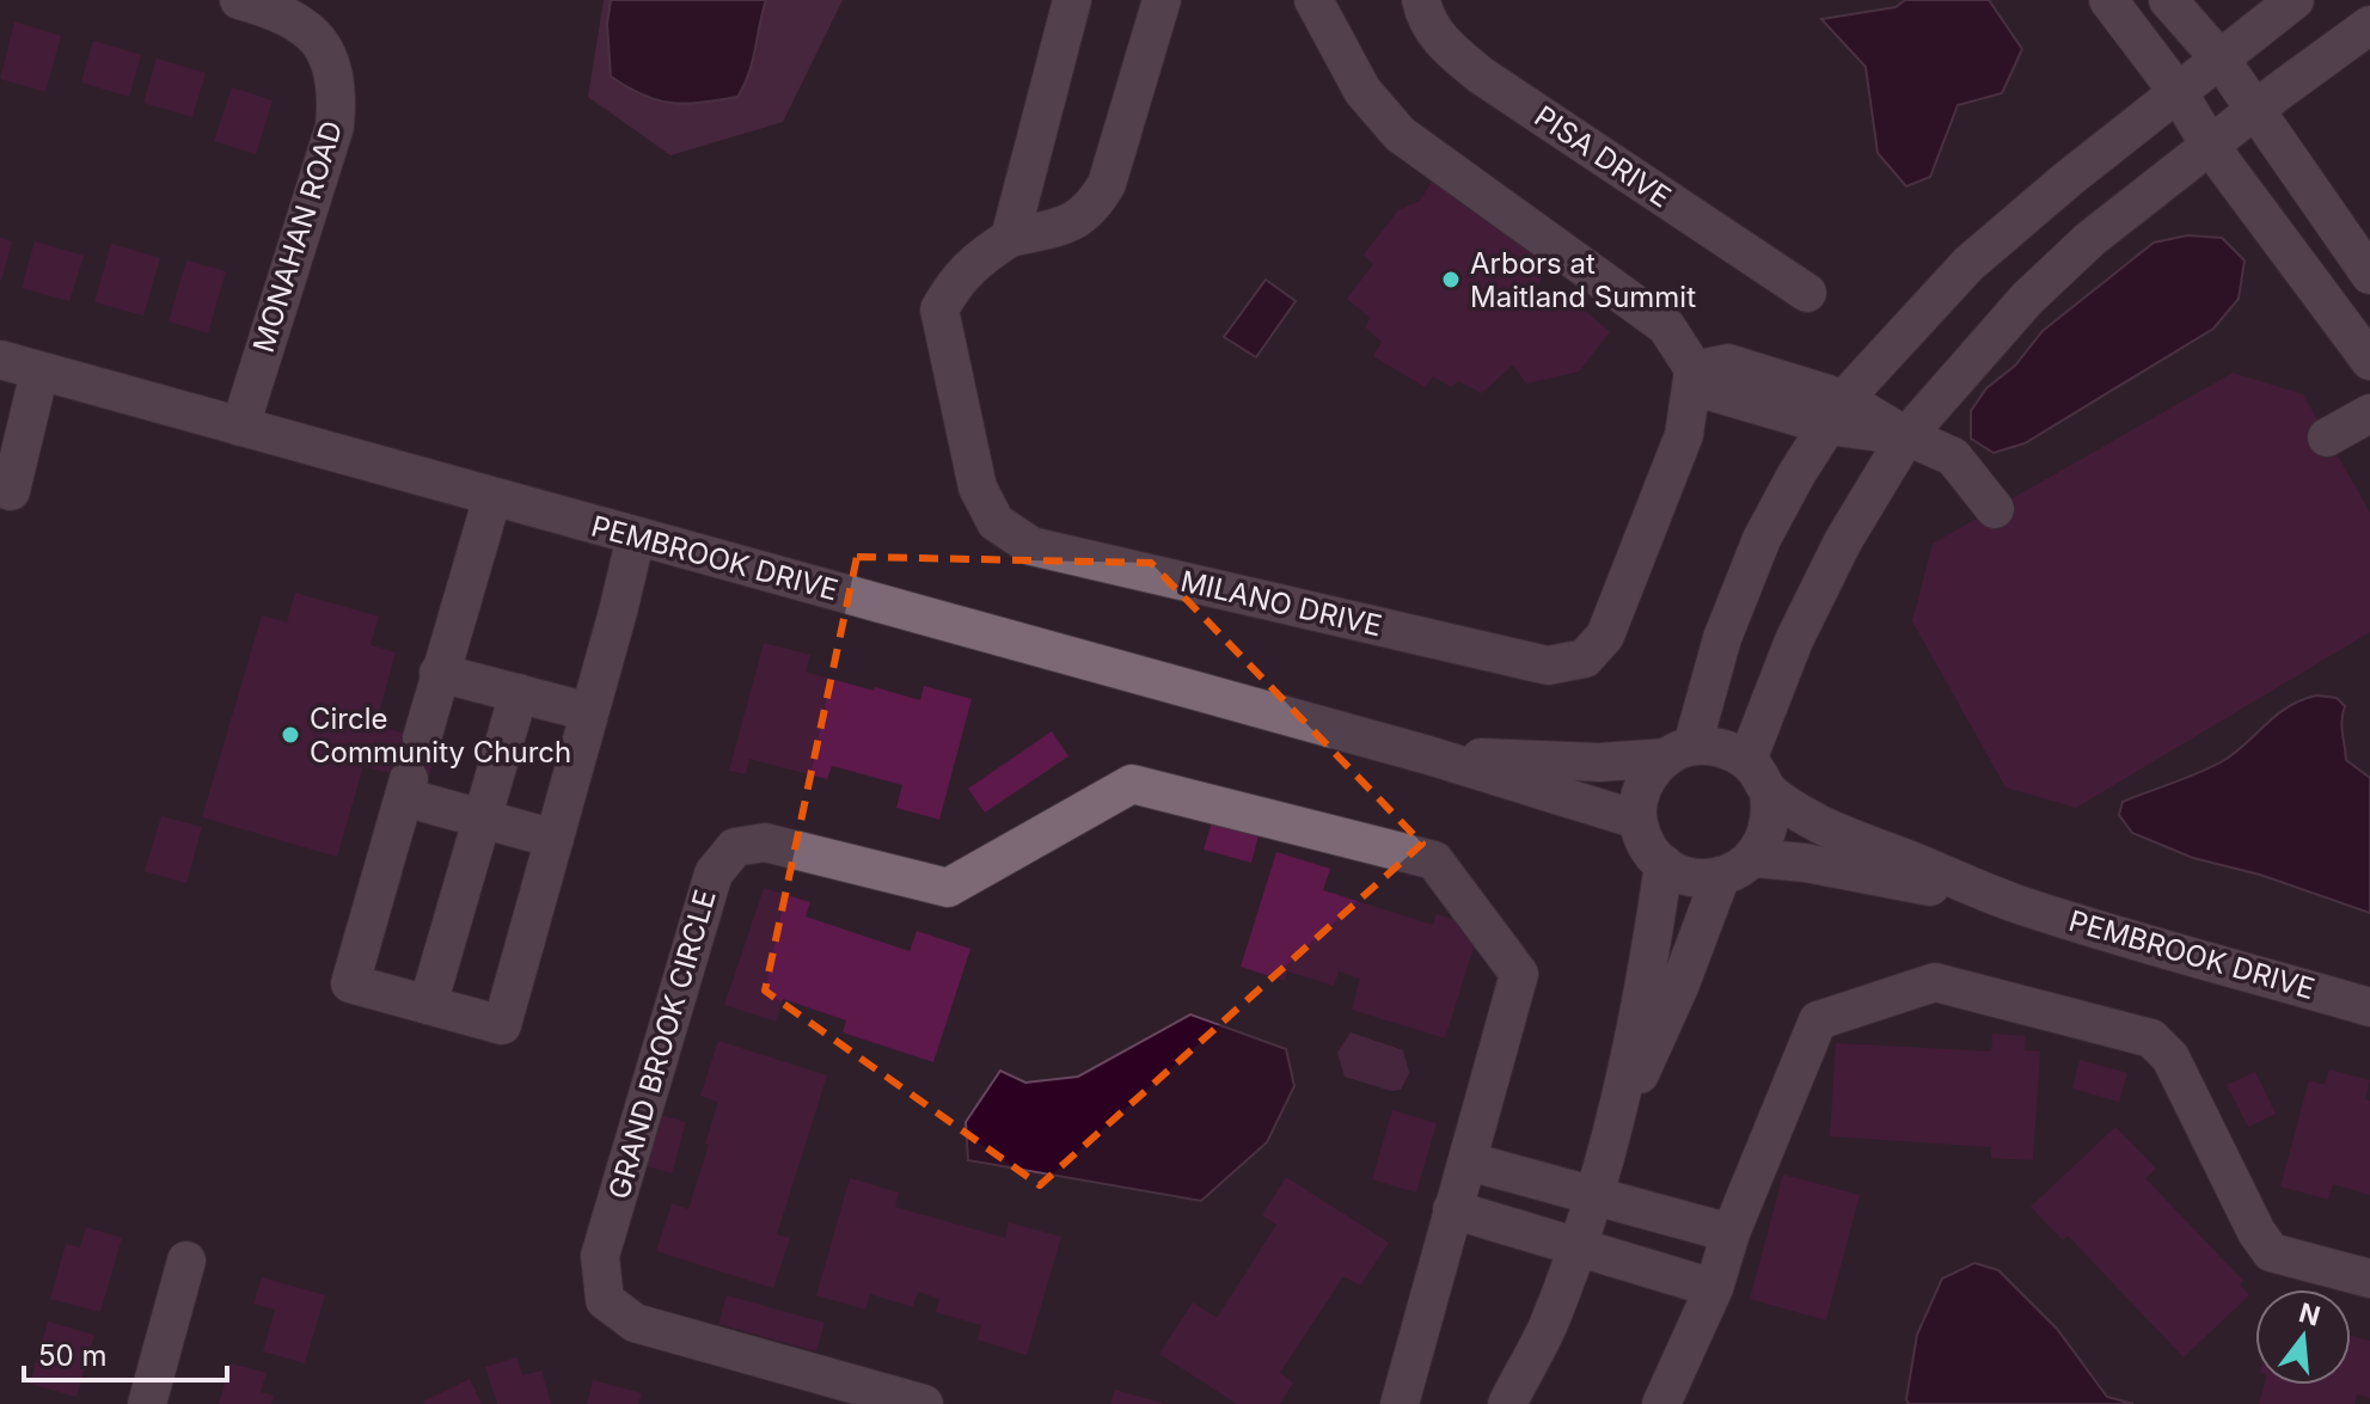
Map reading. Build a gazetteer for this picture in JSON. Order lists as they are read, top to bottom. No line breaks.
{"streets":{"street":["PISA DRIVE","MONAHAN ROAD","PEMBROOK DRIVE","MILANO DRIVE","GRAND BROOK CIRCLE"]},"crossings":[["MONAHAN ROAD","PEMBROOK DRIVE"]],"places":["Arbors at Maitland Summit","Circle Community Church"],"scale_bar":"50 m","north":"top"}
